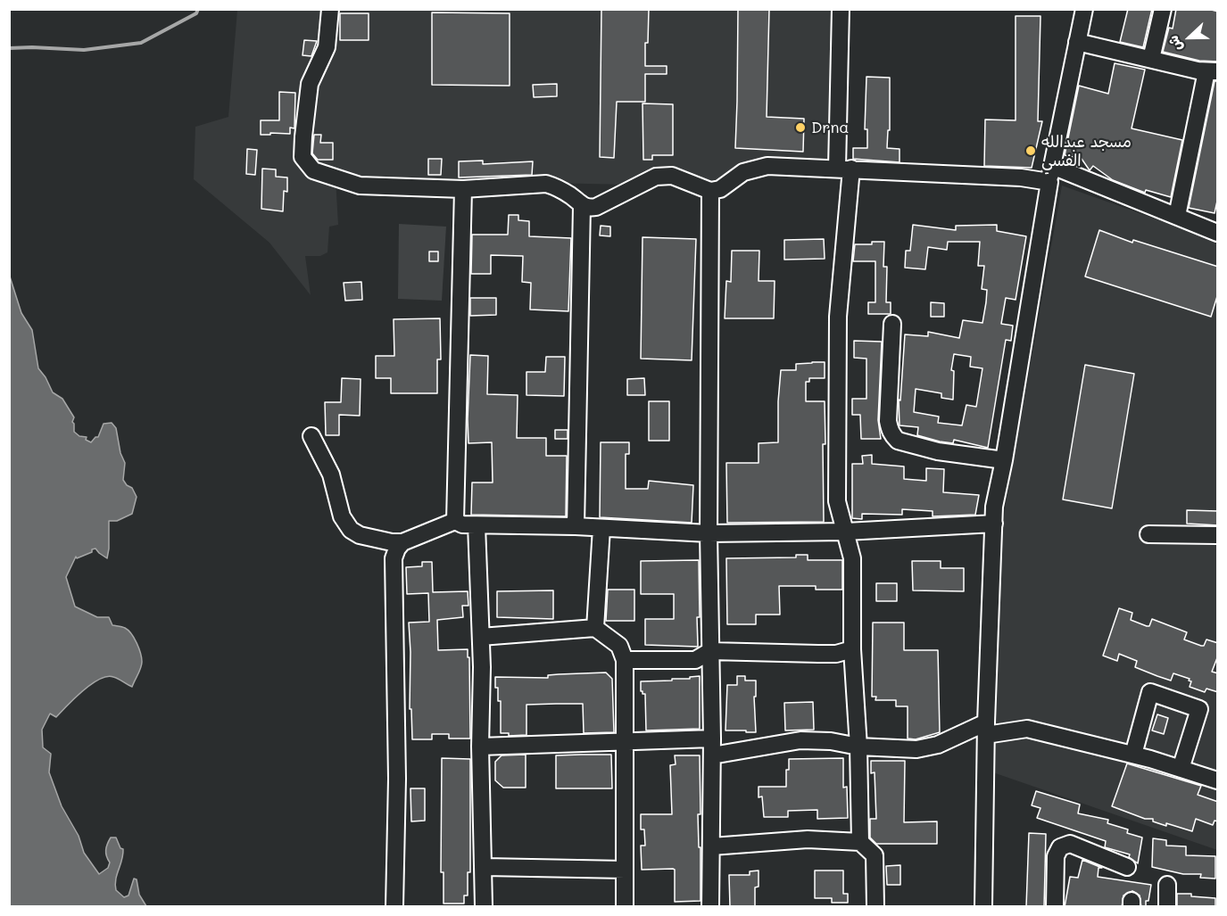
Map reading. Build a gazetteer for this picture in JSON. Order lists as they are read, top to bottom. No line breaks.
{"places":["Drna","مسجد عبدالله الفسي"],"north":"left"}
